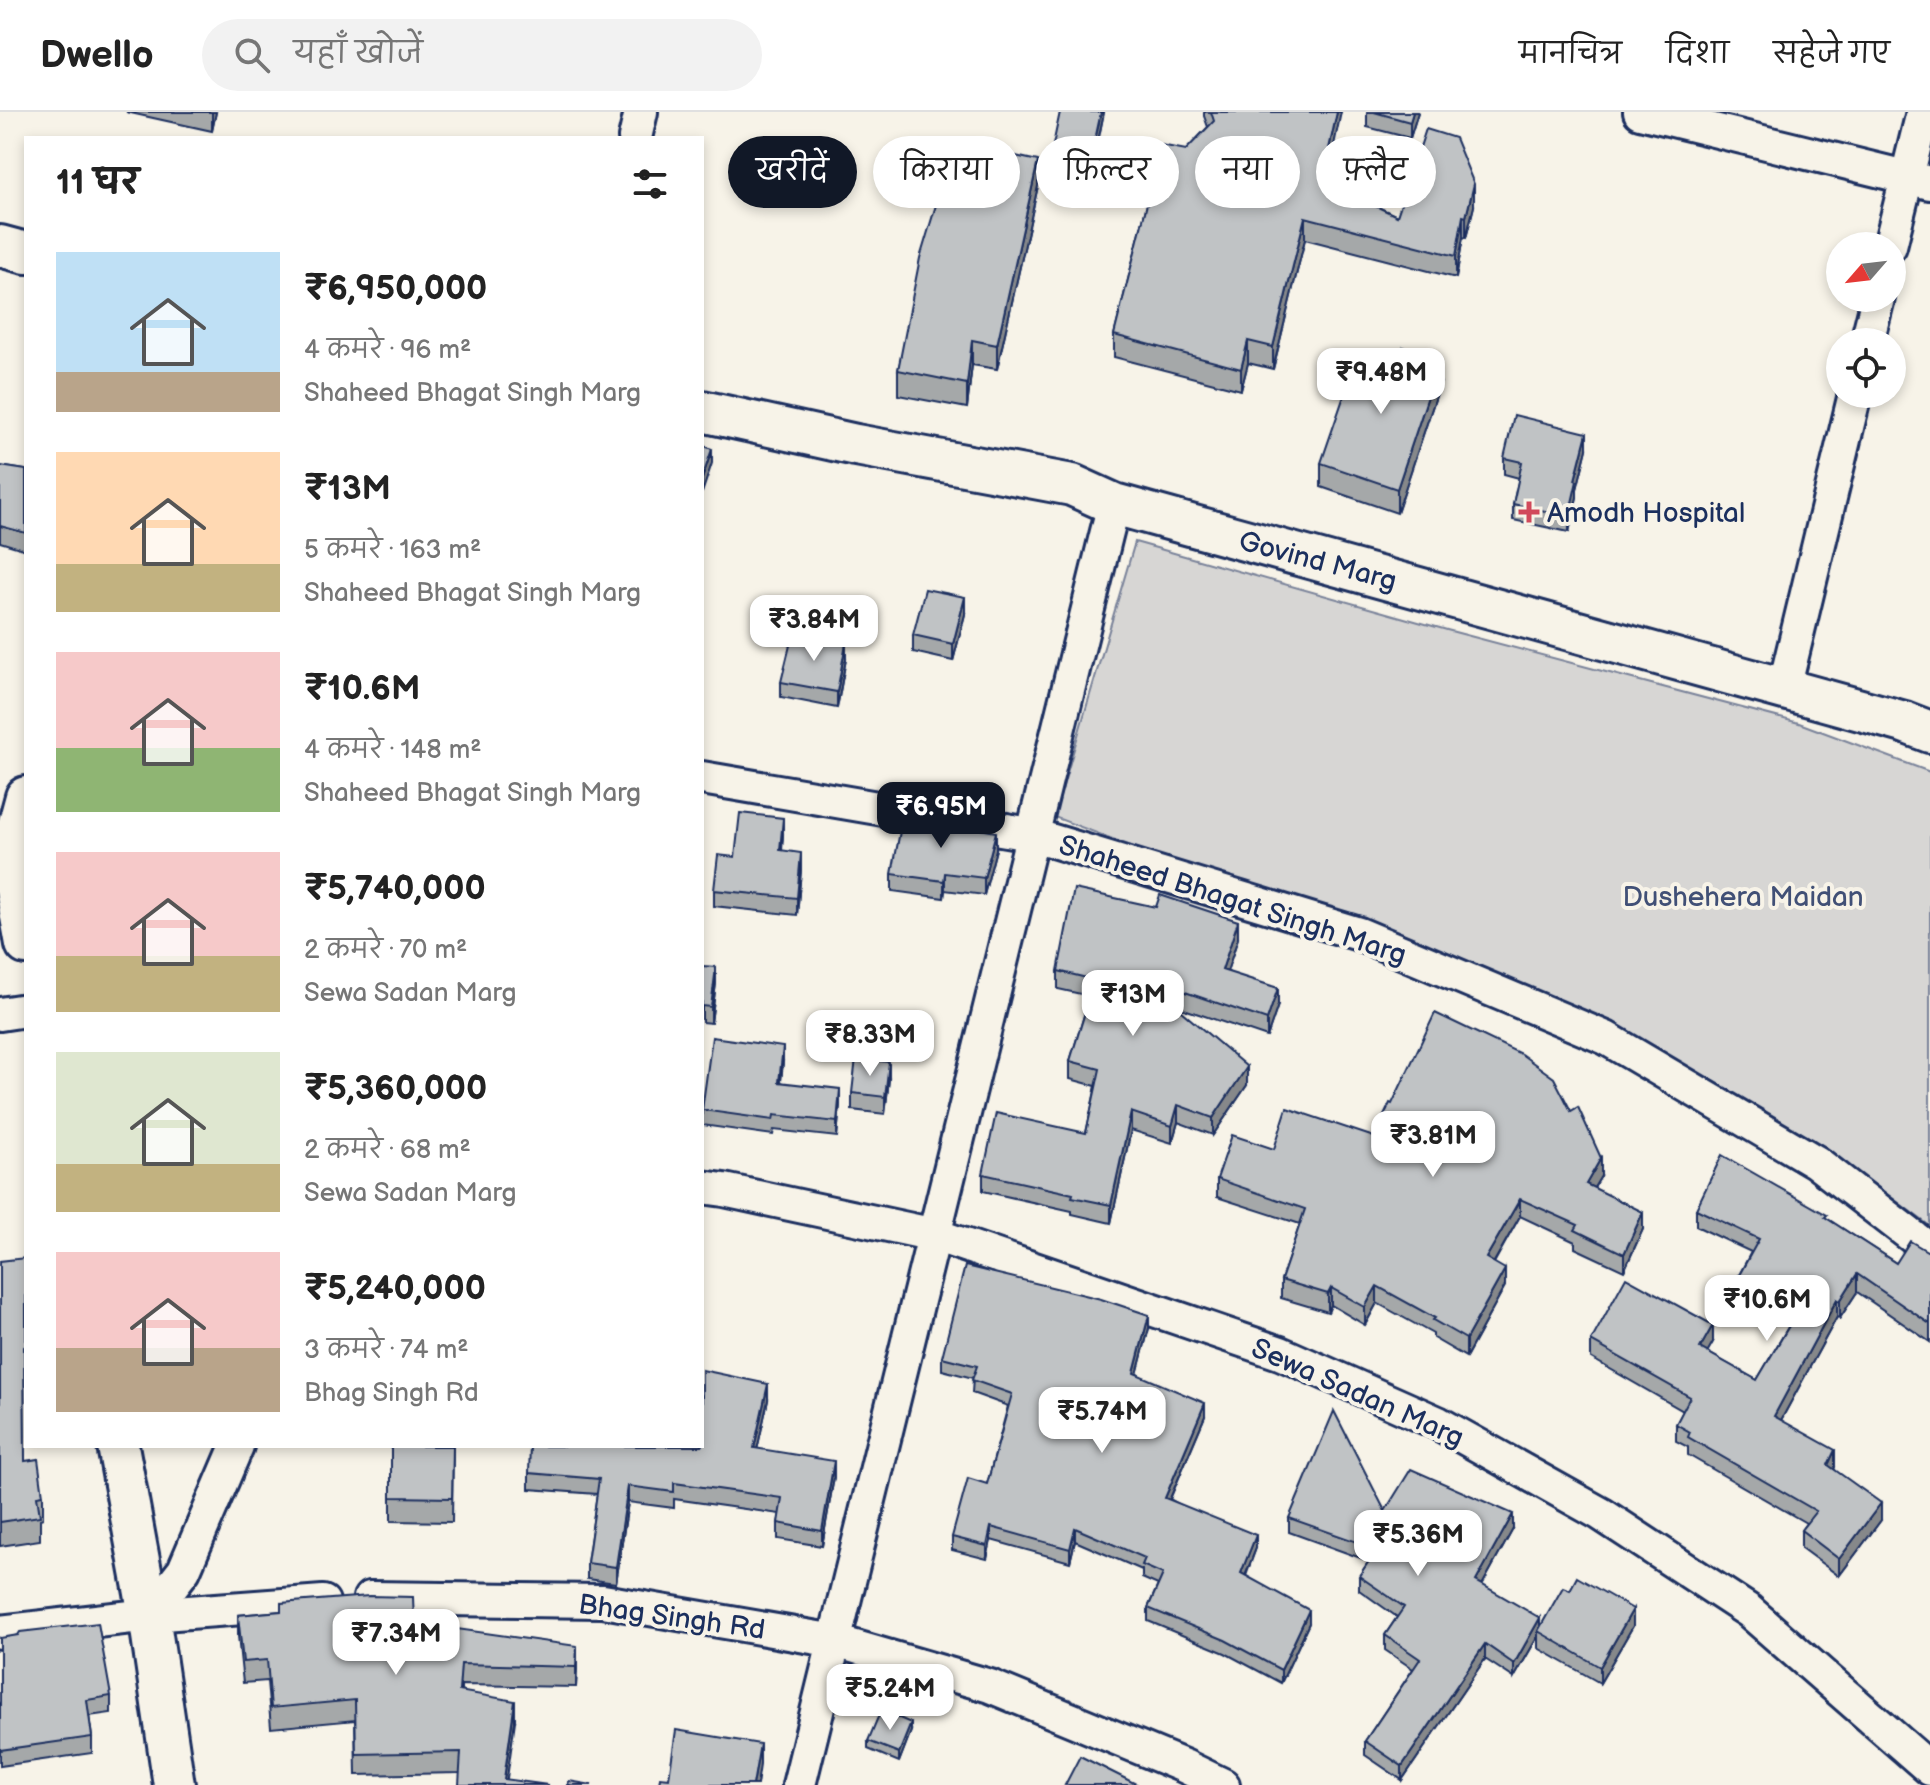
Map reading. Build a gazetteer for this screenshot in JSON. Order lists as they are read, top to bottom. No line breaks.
{"streets":{"street":["Govind Marg","Shaheed Bhagat Singh Marg","Sewa Sadan Marg","Bhag Singh Rd"]},"parks":["Dushehera Maidan"],"places":{"health":["Amodh Hospital"]},"north":"bottom left","page":{"header":"Dwello","search":"यहाँ खोजें","nav":["मानचित्र","दिशा","सहेजे गए"],"chip":["खरीदें","किराया","फ़िल्टर","नया","फ़्लैट"],"heading":"11 घर","list":[{"name":"₹6,950,000","note":"4 कमरे · 96 m² · Shaheed Bhagat Singh Marg"},{"name":"₹13M","note":"5 कमरे · 163 m² · Shaheed Bhagat Singh Marg"},{"name":"₹10.6M","note":"4 कमरे · 148 m² · Shaheed Bhagat Singh Marg"},{"name":"₹5,740,000","note":"2 कमरे · 70 m² · Sewa Sadan Marg"},{"name":"₹5,360,000","note":"2 कमरे · 68 m² · Sewa Sadan Marg"},{"name":"₹5,240,000","note":"3 कमरे · 74 m² · Bhag Singh Rd"}],"price":["₹9.48M","₹3.84M","₹6.95M","₹13M","₹8.33M","₹3.81M","₹10.6M","₹5.74M","₹5.36M","₹7.34M","₹5.24M"]}}
